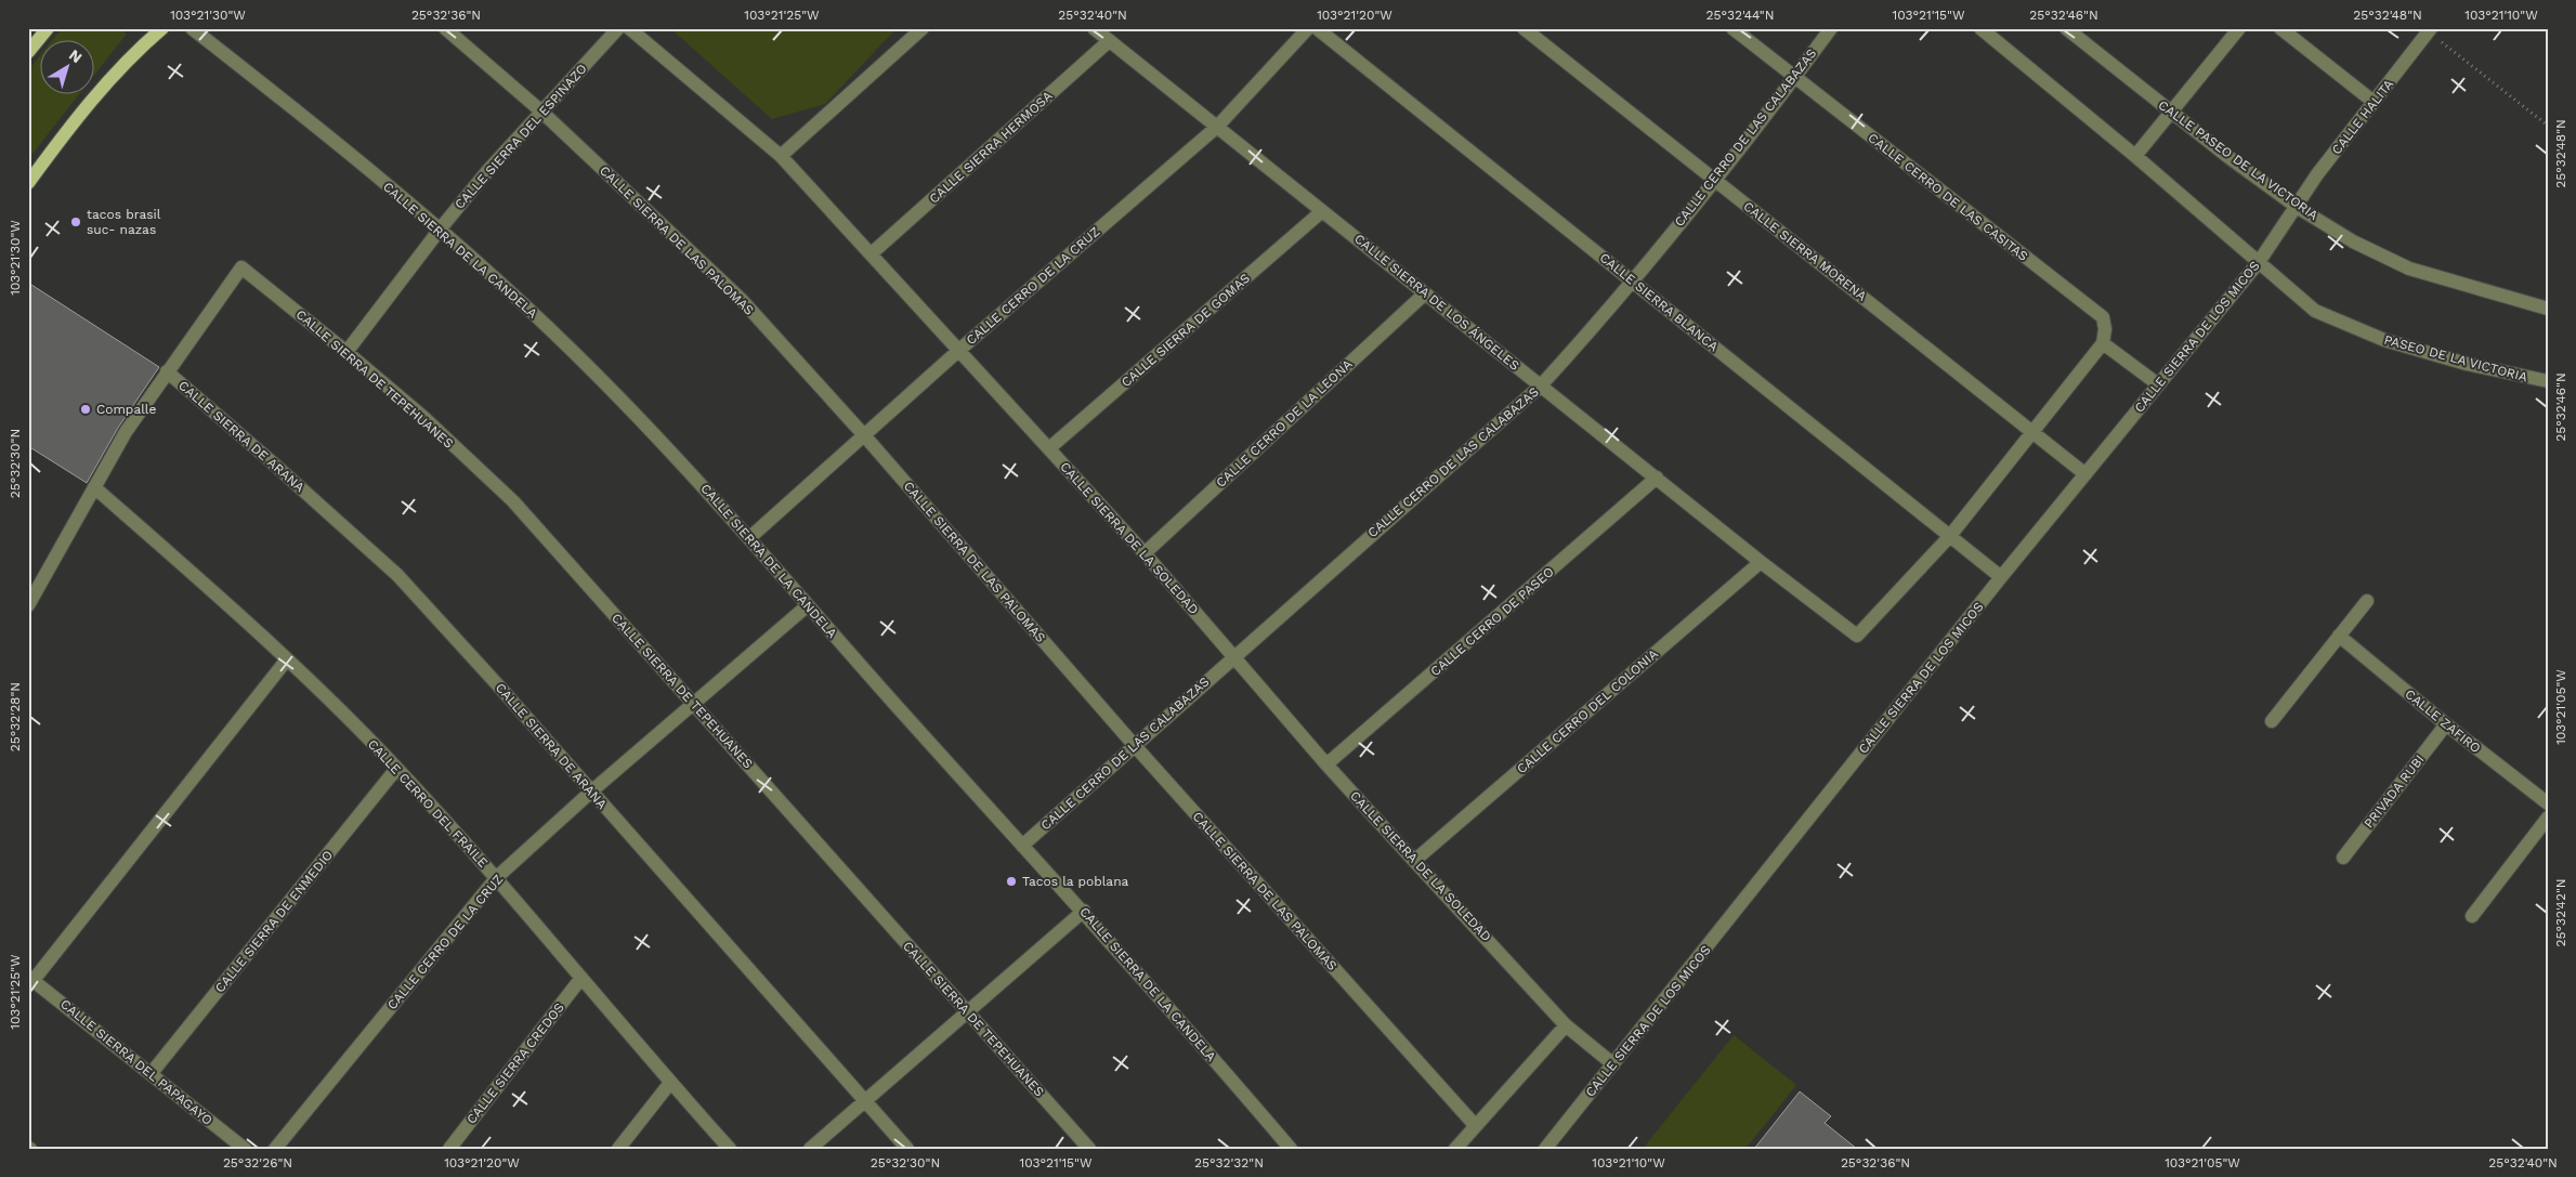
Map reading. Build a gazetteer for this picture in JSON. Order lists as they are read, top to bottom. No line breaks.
{"streets":{"street":["CALLE HALITA","CALLE SIERRA DEL ESPINAZO","CALLE CERRO DE LAS CALABAZAS","CALLE SIERRA HERMOSA","CALLE PASEO DE LA VICTORIA","CALLE CERRO DE LAS CASITAS","CALLE SIERRA DE LAS PALOMAS","CALLE SIERRA DE LA CANDELA","CALLE SIERRA MORENA","CALLE CERRO DE LA CRUZ","CALLE SIERRA DE LOS ÁNGELES","CALLE SIERRA BLANCA","CALLE SIERRA DE GOMAS","CALLE SIERRA DE LOS MICOS","PASEO DE LA VICTORIA","CALLE SIERRA DE TEPEHUANES","CALLE CERRO DE LA LEONA","CALLE SIERRA DE ARANA","CALLE SIERRA DE LA SOLEDAD","CALLE CERRO DE PASEO","CALLE CERRO DEL COLONIA","CALLE ZAFIRO","PRIVADA RUBI","CALLE CERRO DEL FRAILE","CALLE SIERRA DE ENMEDIO","CALLE SIERRA DEL PAPAGAYO","CALLE SIERRA CREDOS"]},"crossings":[["CALLE HALITA","CALLE PASEO DE LA VICTORIA"],["CALLE HALITA","CALLE SIERRA DE LOS MICOS"],["CALLE SIERRA DEL ESPINAZO","CALLE SIERRA DE LAS PALOMAS"],["CALLE SIERRA DEL ESPINAZO","CALLE SIERRA DE LA CANDELA"],["CALLE SIERRA DEL ESPINAZO","CALLE SIERRA DE TEPEHUANES"],["CALLE CERRO DE LAS CALABAZAS","CALLE CERRO DE LAS CASITAS"],["CALLE CERRO DE LAS CALABAZAS","CALLE SIERRA DE LAS PALOMAS"],["CALLE CERRO DE LAS CALABAZAS","CALLE SIERRA DE LA CANDELA"],["CALLE CERRO DE LAS CALABAZAS","CALLE SIERRA MORENA"],["CALLE CERRO DE LAS CALABAZAS","CALLE SIERRA DE LOS ÁNGELES"],["CALLE CERRO DE LAS CALABAZAS","CALLE SIERRA BLANCA"],["CALLE CERRO DE LAS CALABAZAS","CALLE SIERRA DE LA SOLEDAD"],["CALLE SIERRA HERMOSA","CALLE SIERRA DE LOS ÁNGELES"],["CALLE SIERRA HERMOSA","CALLE SIERRA DE LA SOLEDAD"],["CALLE PASEO DE LA VICTORIA","CALLE SIERRA DE LOS MICOS"],["CALLE SIERRA DE LAS PALOMAS","CALLE CERRO DE LA CRUZ"],["CALLE SIERRA DE LA CANDELA","CALLE CERRO DE LA CRUZ"],["CALLE SIERRA MORENA","CALLE SIERRA DE LOS MICOS"],["CALLE CERRO DE LA CRUZ","CALLE SIERRA DE LOS ÁNGELES"],["CALLE CERRO DE LA CRUZ","CALLE SIERRA DE TEPEHUANES"],["CALLE CERRO DE LA CRUZ","CALLE SIERRA DE ARANA"],["CALLE CERRO DE LA CRUZ","CALLE SIERRA DE LA SOLEDAD"],["CALLE CERRO DE LA CRUZ","CALLE CERRO DEL FRAILE"],["CALLE SIERRA DE LOS ÁNGELES","CALLE SIERRA BLANCA"],["CALLE SIERRA DE LOS ÁNGELES","CALLE SIERRA DE GOMAS"],["CALLE SIERRA DE LOS ÁNGELES","CALLE CERRO DE LA LEONA"],["CALLE SIERRA DE LOS ÁNGELES","CALLE CERRO DE PASEO"],["CALLE SIERRA DE LOS ÁNGELES","CALLE CERRO DEL COLONIA"],["CALLE SIERRA BLANCA","CALLE SIERRA DE LOS MICOS"],["CALLE SIERRA DE GOMAS","CALLE SIERRA DE LA SOLEDAD"],["CALLE SIERRA DE LOS MICOS","PASEO DE LA VICTORIA"],["CALLE SIERRA DE LOS MICOS","CALLE SIERRA DE LA SOLEDAD"],["CALLE SIERRA DE TEPEHUANES","CALLE SIERRA DE ARANA"],["CALLE CERRO DE LA LEONA","CALLE SIERRA DE LA SOLEDAD"],["CALLE SIERRA DE LA SOLEDAD","CALLE CERRO DE PASEO"],["CALLE SIERRA DE LA SOLEDAD","CALLE CERRO DEL COLONIA"],["CALLE ZAFIRO","PRIVADA RUBI"],["CALLE CERRO DEL FRAILE","CALLE SIERRA DE ENMEDIO"],["CALLE CERRO DEL FRAILE","CALLE SIERRA CREDOS"],["CALLE SIERRA DE ENMEDIO","CALLE SIERRA DEL PAPAGAYO"]],"places":["tacos brasil suc- nazas","Compalle","Tacos la poblana"],"north":"top right","coordinates":["103°21'30\"W","25°32'36\"N","103°21'25\"W","25°32'40\"N","103°21'20\"W","25°32'44\"N","103°21'15\"W","25°32'46\"N","25°32'48\"N","103°21'10\"W","25°32'30\"N","103°21'05\"W","25°32'28\"N","25°32'42\"N","25°32'26\"N","25°32'32\"N"]}
